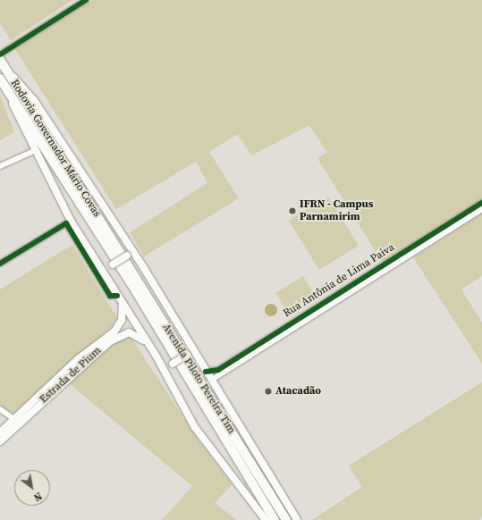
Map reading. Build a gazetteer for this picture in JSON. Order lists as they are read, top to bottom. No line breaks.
{"streets":{"highway":["Rodovia Governador Mário Covas","Avenida Piloto Pereira Tim"],"main road":["Estrada de Pium"],"street":["Rua Antônia de Lima Paiva"]},"crossings":[["Rodovia Governador Mário Covas","Avenida Piloto Pereira Tim"]],"places":["IFRN - Campus Parnamirim","Atacadão"],"north":"bottom right"}
